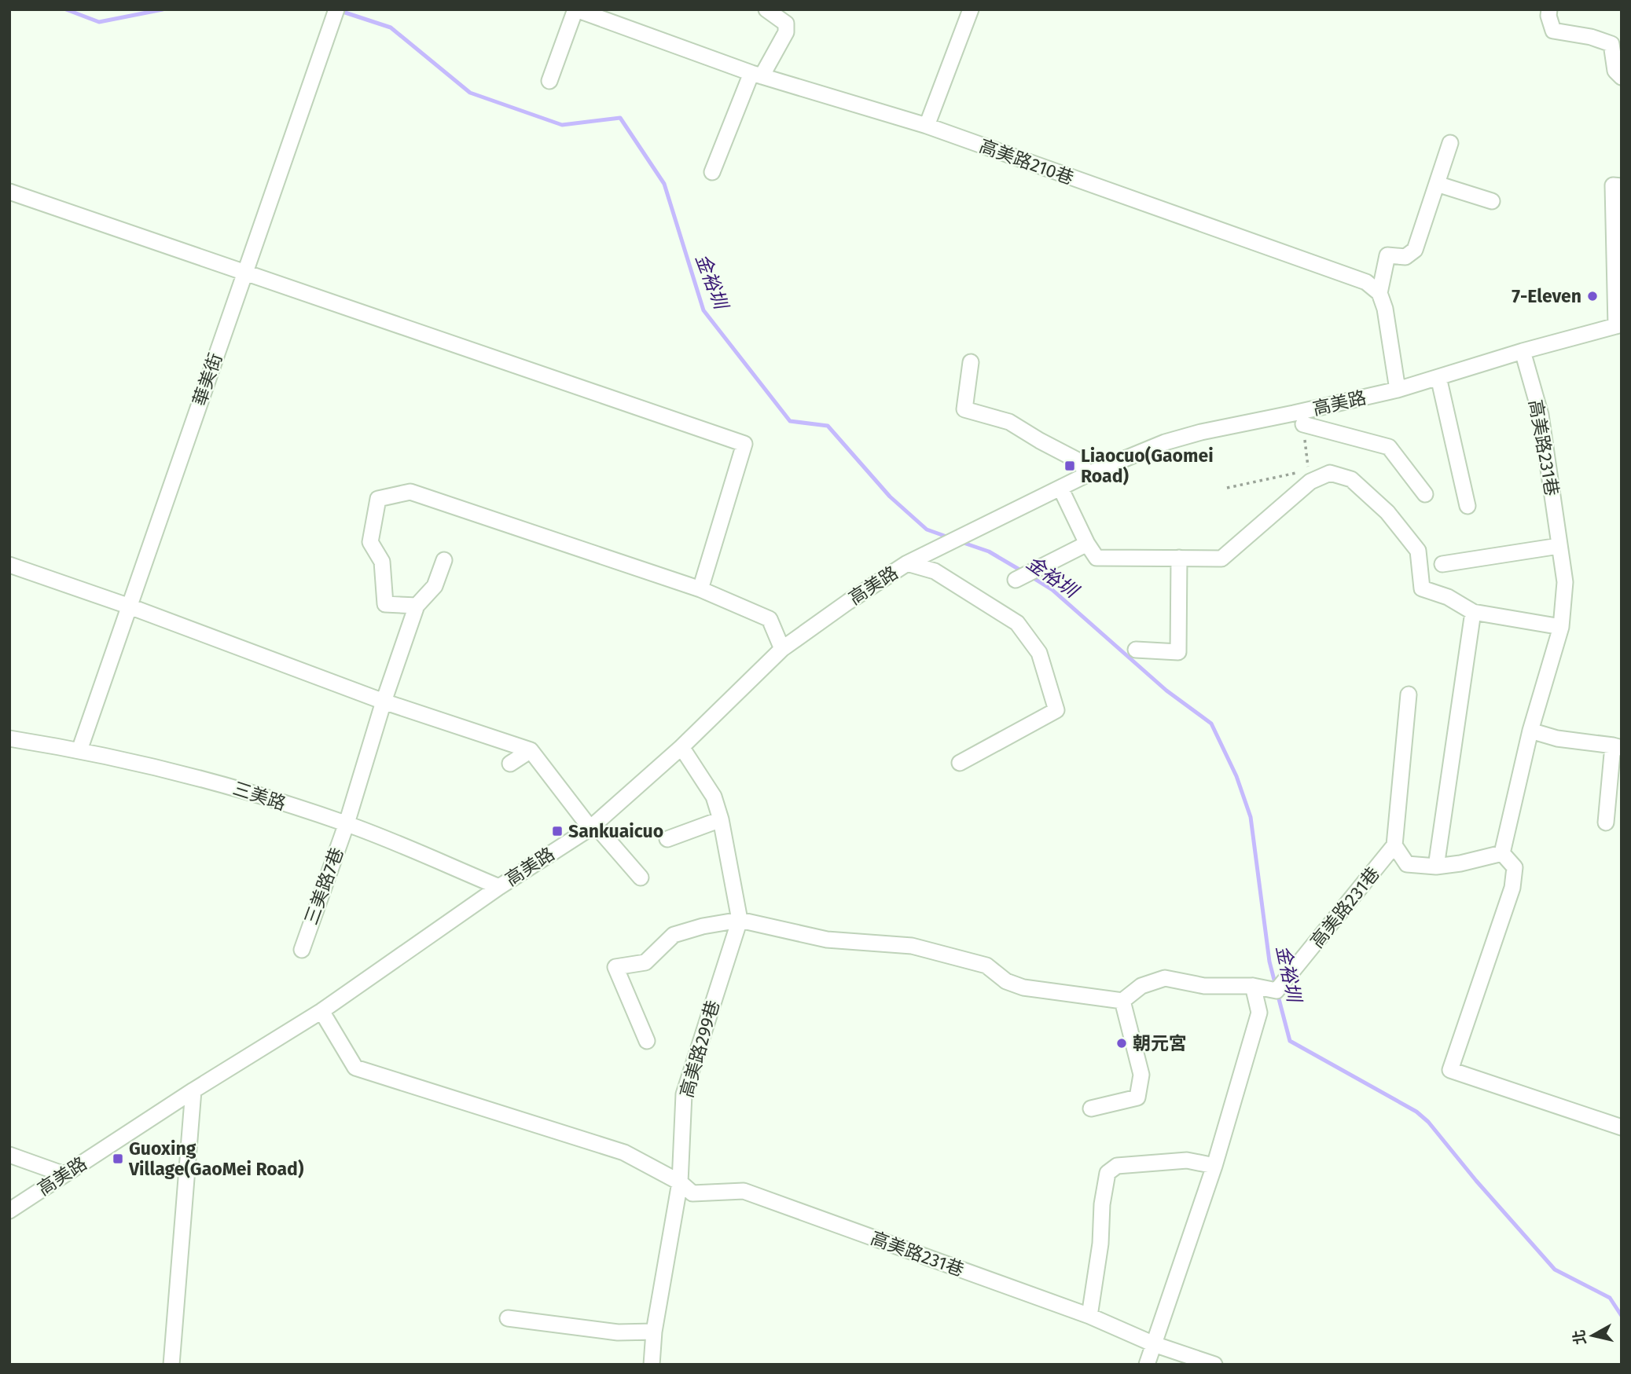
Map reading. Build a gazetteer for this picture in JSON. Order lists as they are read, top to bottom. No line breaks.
{"streets":{"street":["高美路210巷","華美街","高美路","高美路231巷","三美路","三美路7巷","高美路299巷"]},"crossings":[["華美街","三美路"],["高美路","高美路231巷"],["高美路","三美路"],["高美路","高美路299巷"],["高美路231巷","高美路299巷"],["三美路","三美路7巷"]],"water":["金裕圳"],"places":{"other":["7-Eleven","朝元宮"],"transit":["Liaocuo(Gaomei Road)","Sankuaicuo","Guoxing Village(GaoMei Road)"]},"north":"left"}
